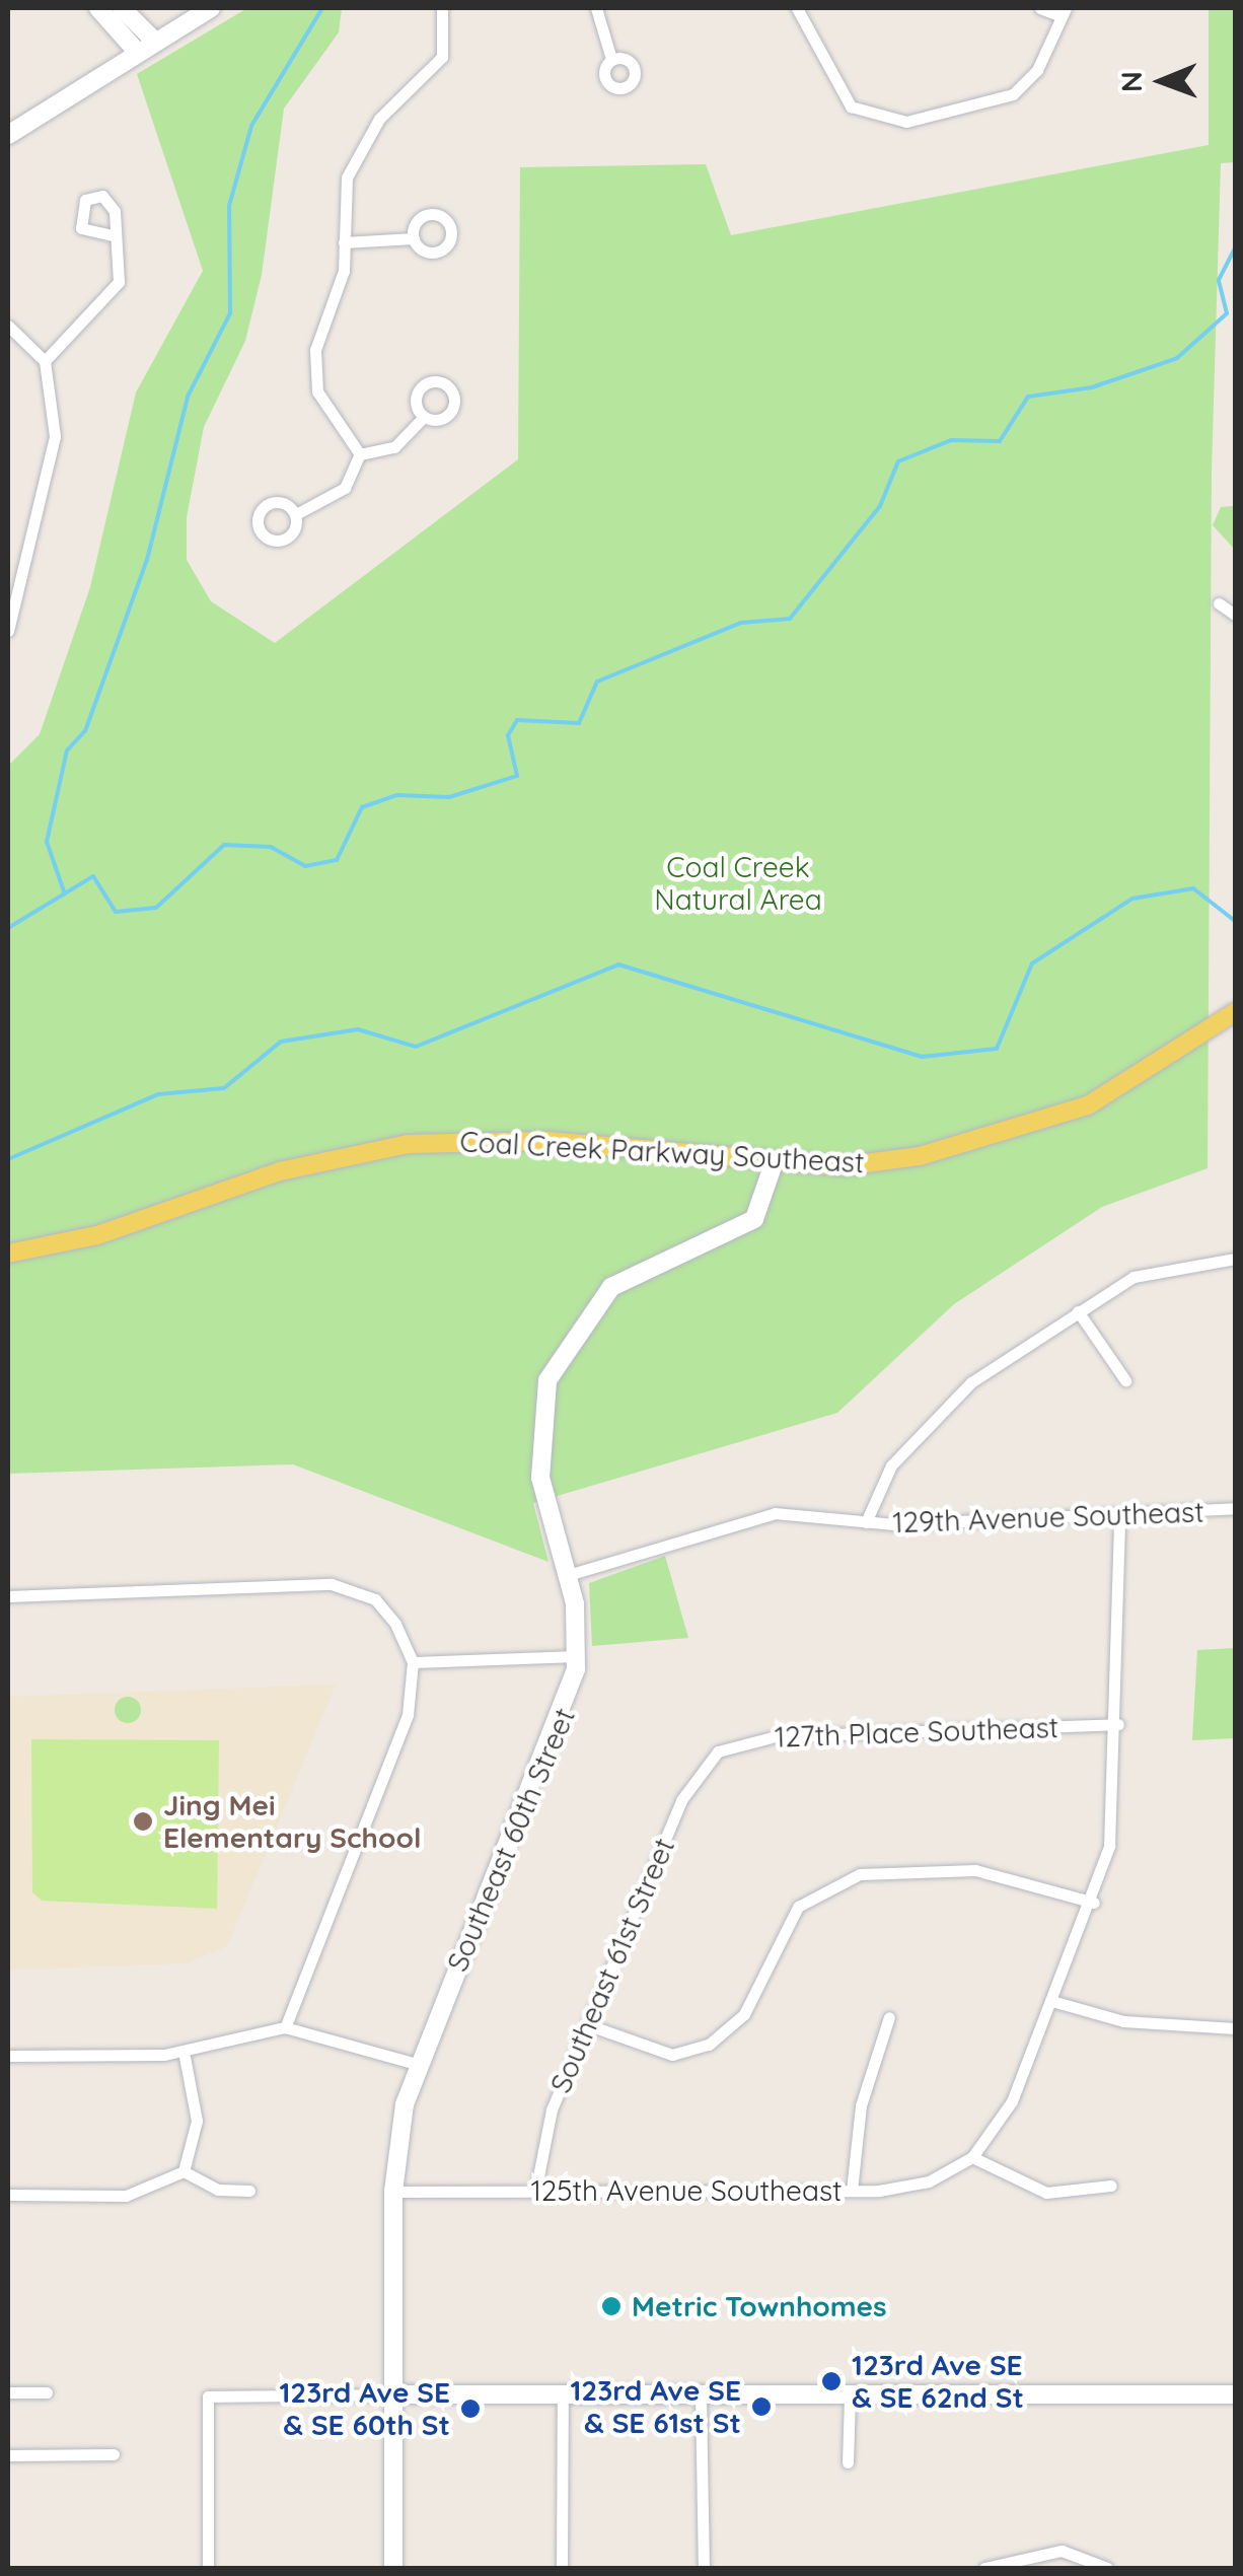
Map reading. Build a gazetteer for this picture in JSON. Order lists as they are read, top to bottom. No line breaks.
{"streets":{"main road":["Coal Creek Parkway Southeast"],"street":["129th Avenue Southeast","127th Place Southeast","Southeast 60th Street","Southeast 61st Street","125th Avenue Southeast"]},"crossings":[["Coal Creek Parkway Southeast","Southeast 60th Street"],["129th Avenue Southeast","Southeast 60th Street"],["127th Place Southeast","Southeast 61st Street"],["Southeast 60th Street","125th Avenue Southeast"],["Southeast 61st Street","125th Avenue Southeast"]],"parks":["Coal Creek Natural Area"],"places":["Jing Mei Elementary School","Metric Townhomes","123rd Ave SE & SE 62nd St","123rd Ave SE & SE 61st St","123rd Ave SE & SE 60th St"],"north":"left"}
